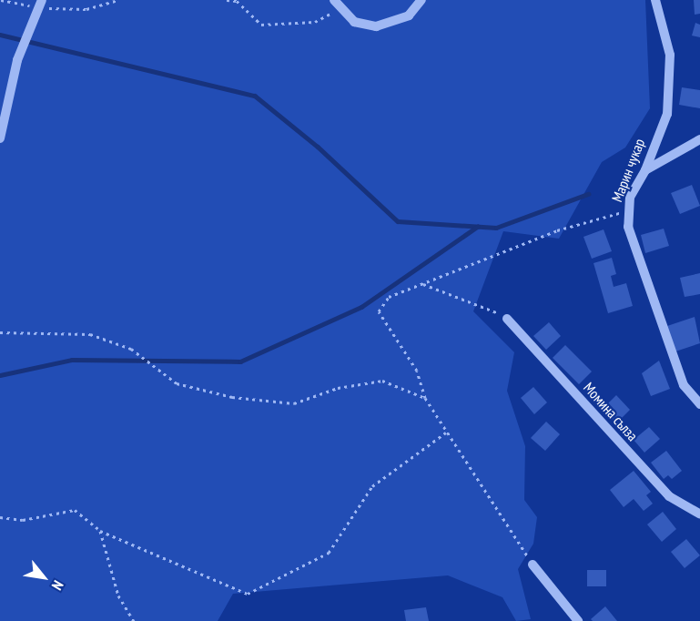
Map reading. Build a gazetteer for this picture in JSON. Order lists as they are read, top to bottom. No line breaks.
{"streets":{"street":["Марин чукар","Момина сълза"]},"north":"bottom right"}
